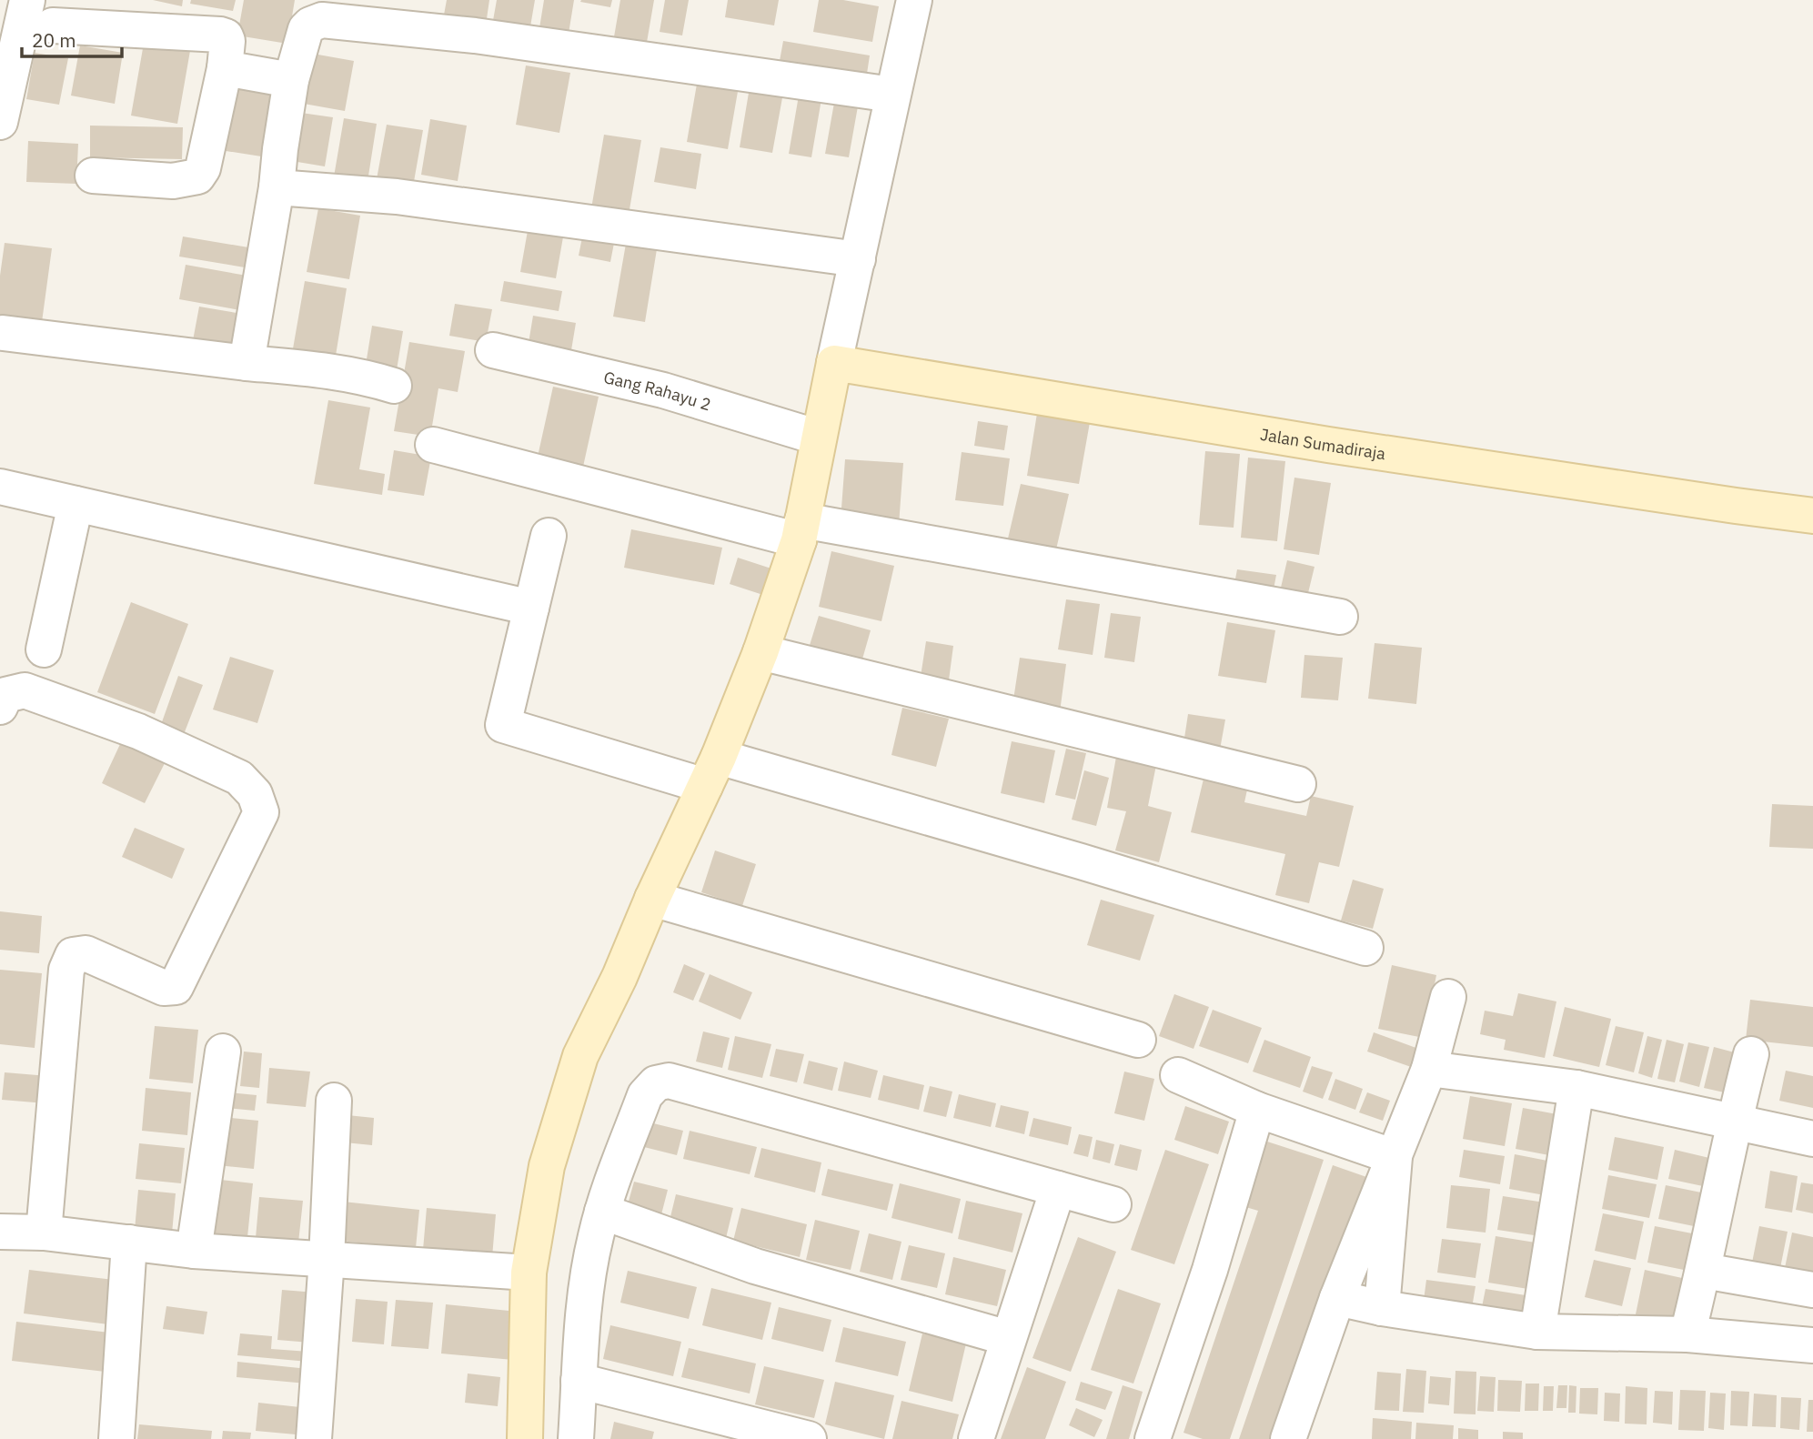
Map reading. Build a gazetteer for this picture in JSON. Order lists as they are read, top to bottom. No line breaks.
{"streets":{"street":["Gang Rahayu 2","Jalan Sumadiraja"]},"scale_bar":"20 m"}
